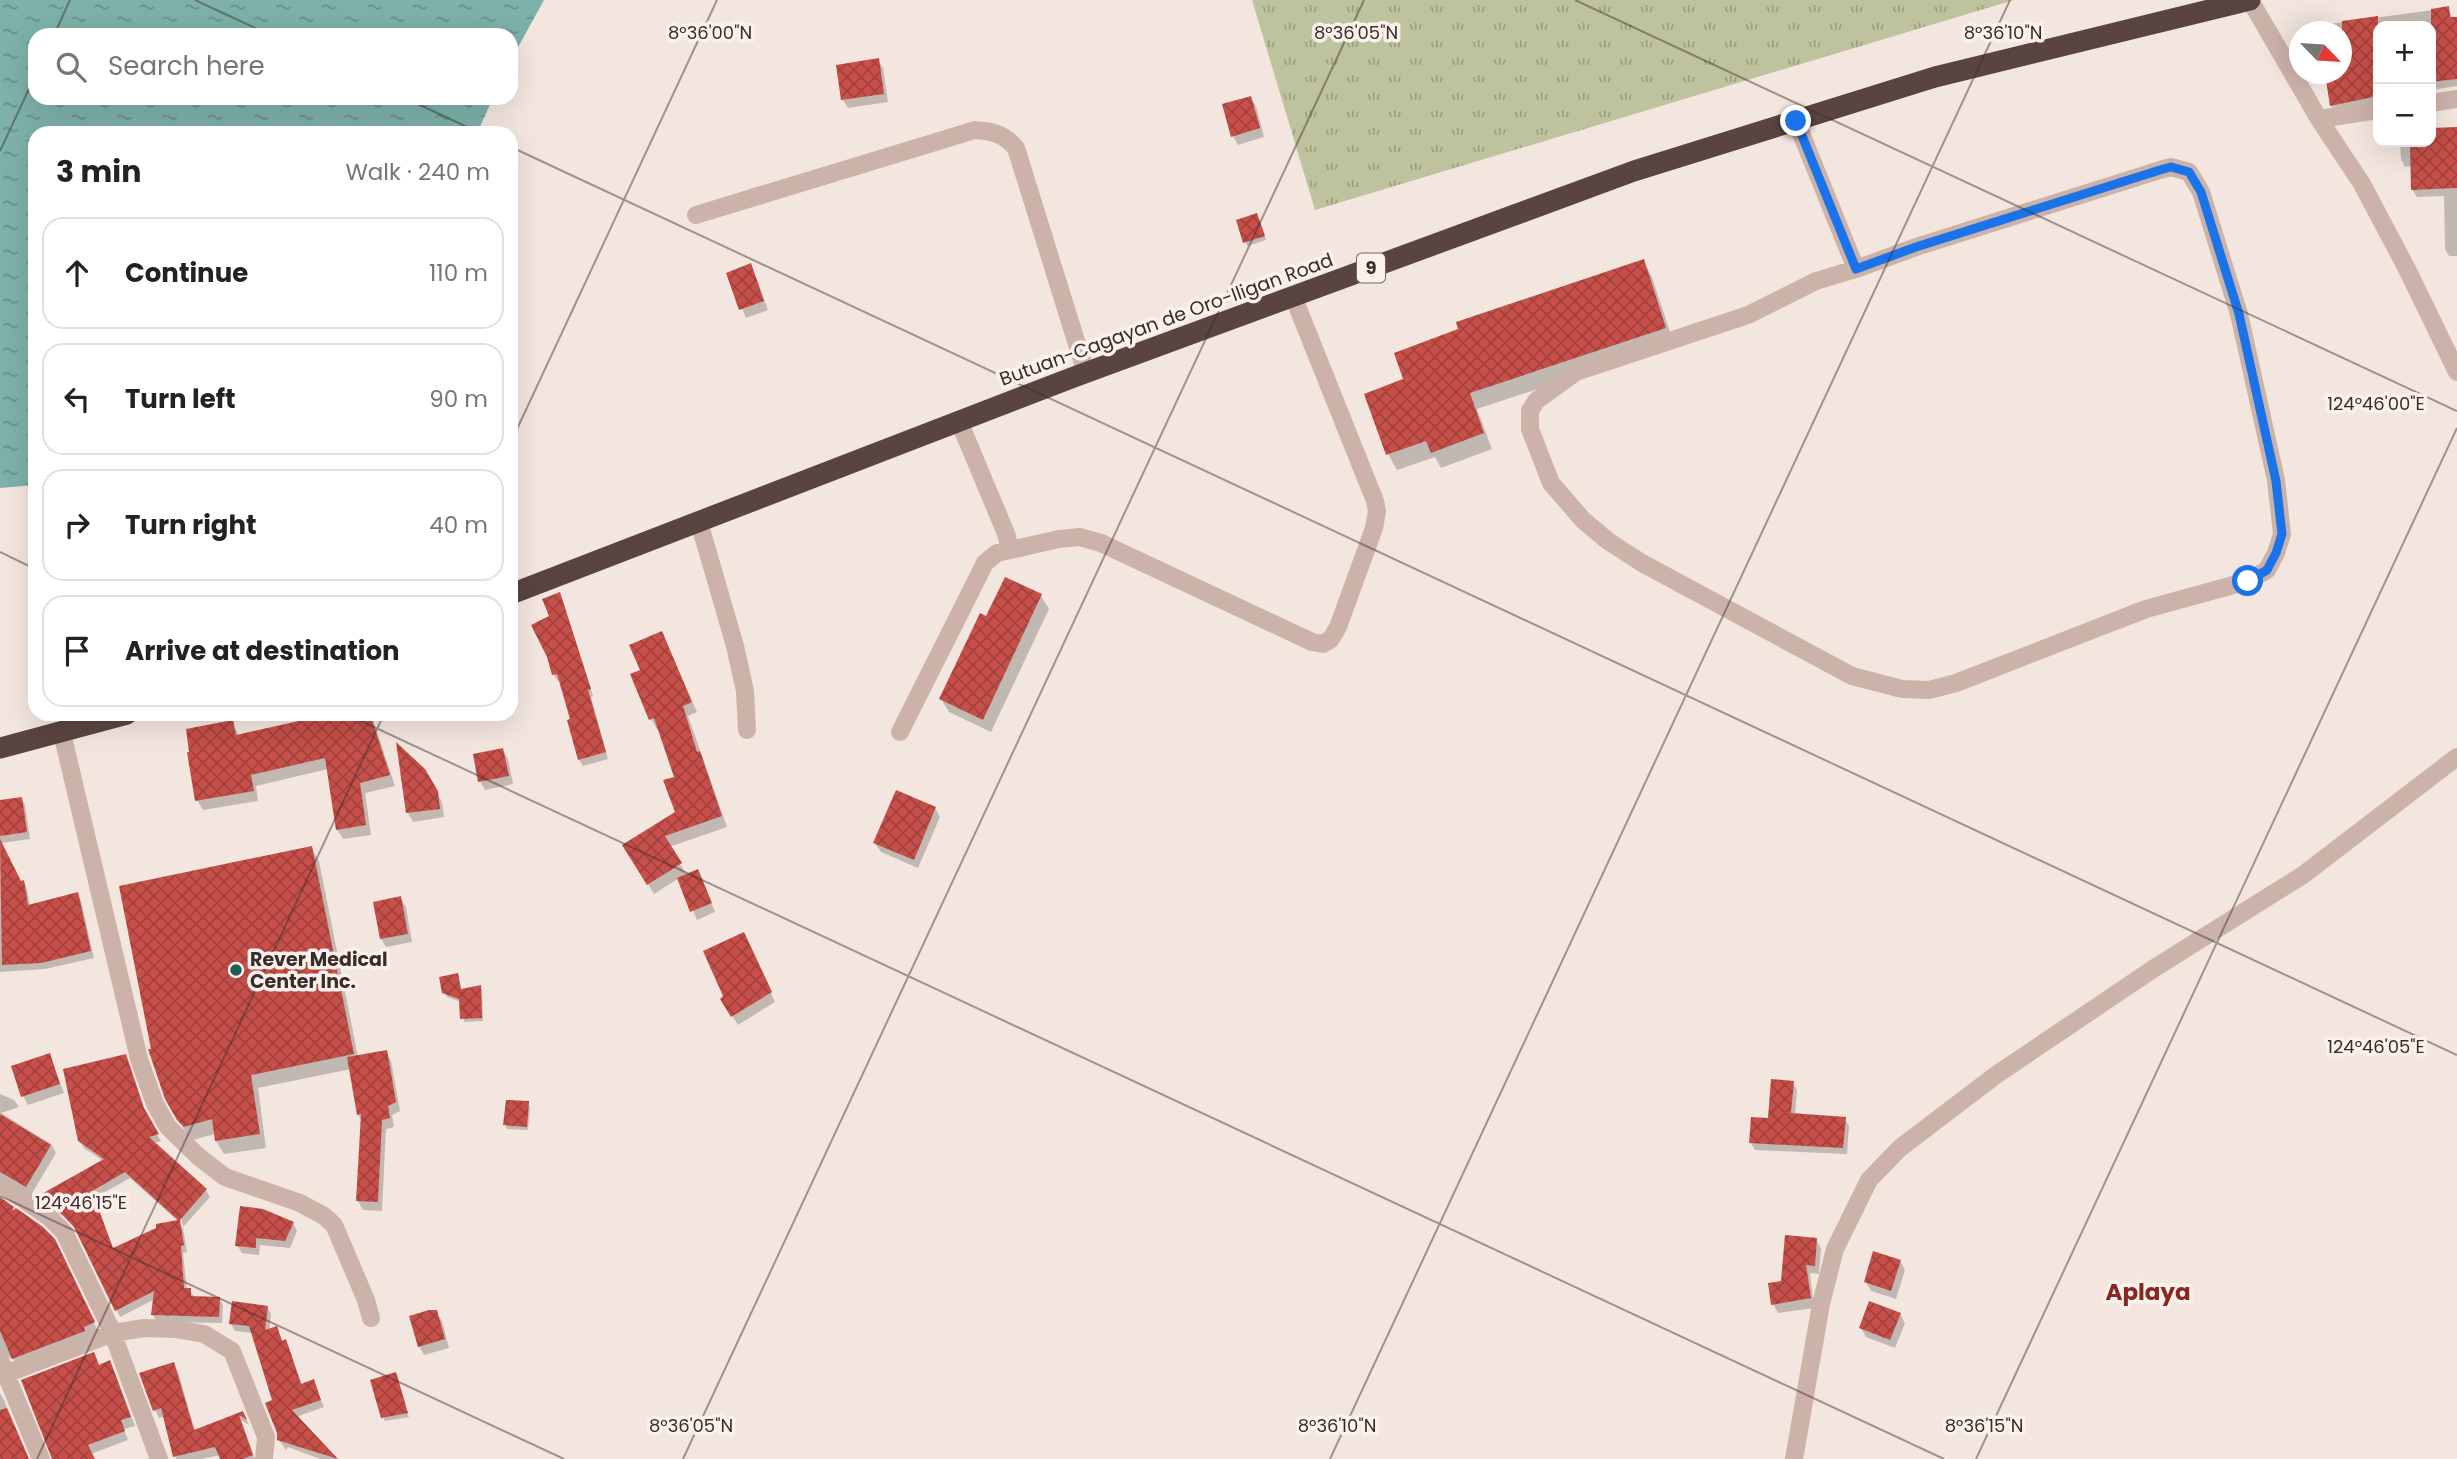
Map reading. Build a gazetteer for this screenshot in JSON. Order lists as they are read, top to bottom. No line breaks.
{"streets":{"highway":["9","Butuan-Cagayan de Oro-Iligan Road"]},"districts":["Aplaya"],"places":["Rever Medical Center Inc."],"north":"bottom right","page":{"map_buttons":["+","−"],"search":"Search here","heading":["3 min","Walk · 240 m"],"list":[["Continue","110 m"],["Turn left","90 m"],["Turn right","40 m"],"Arrive at destination"]},"coordinates":["8°36'00\"N","8°36'05\"N","8°36'10\"N","124°46'00\"E","124°46'05\"E","124°46'15\"E","8°36'15\"N"]}
